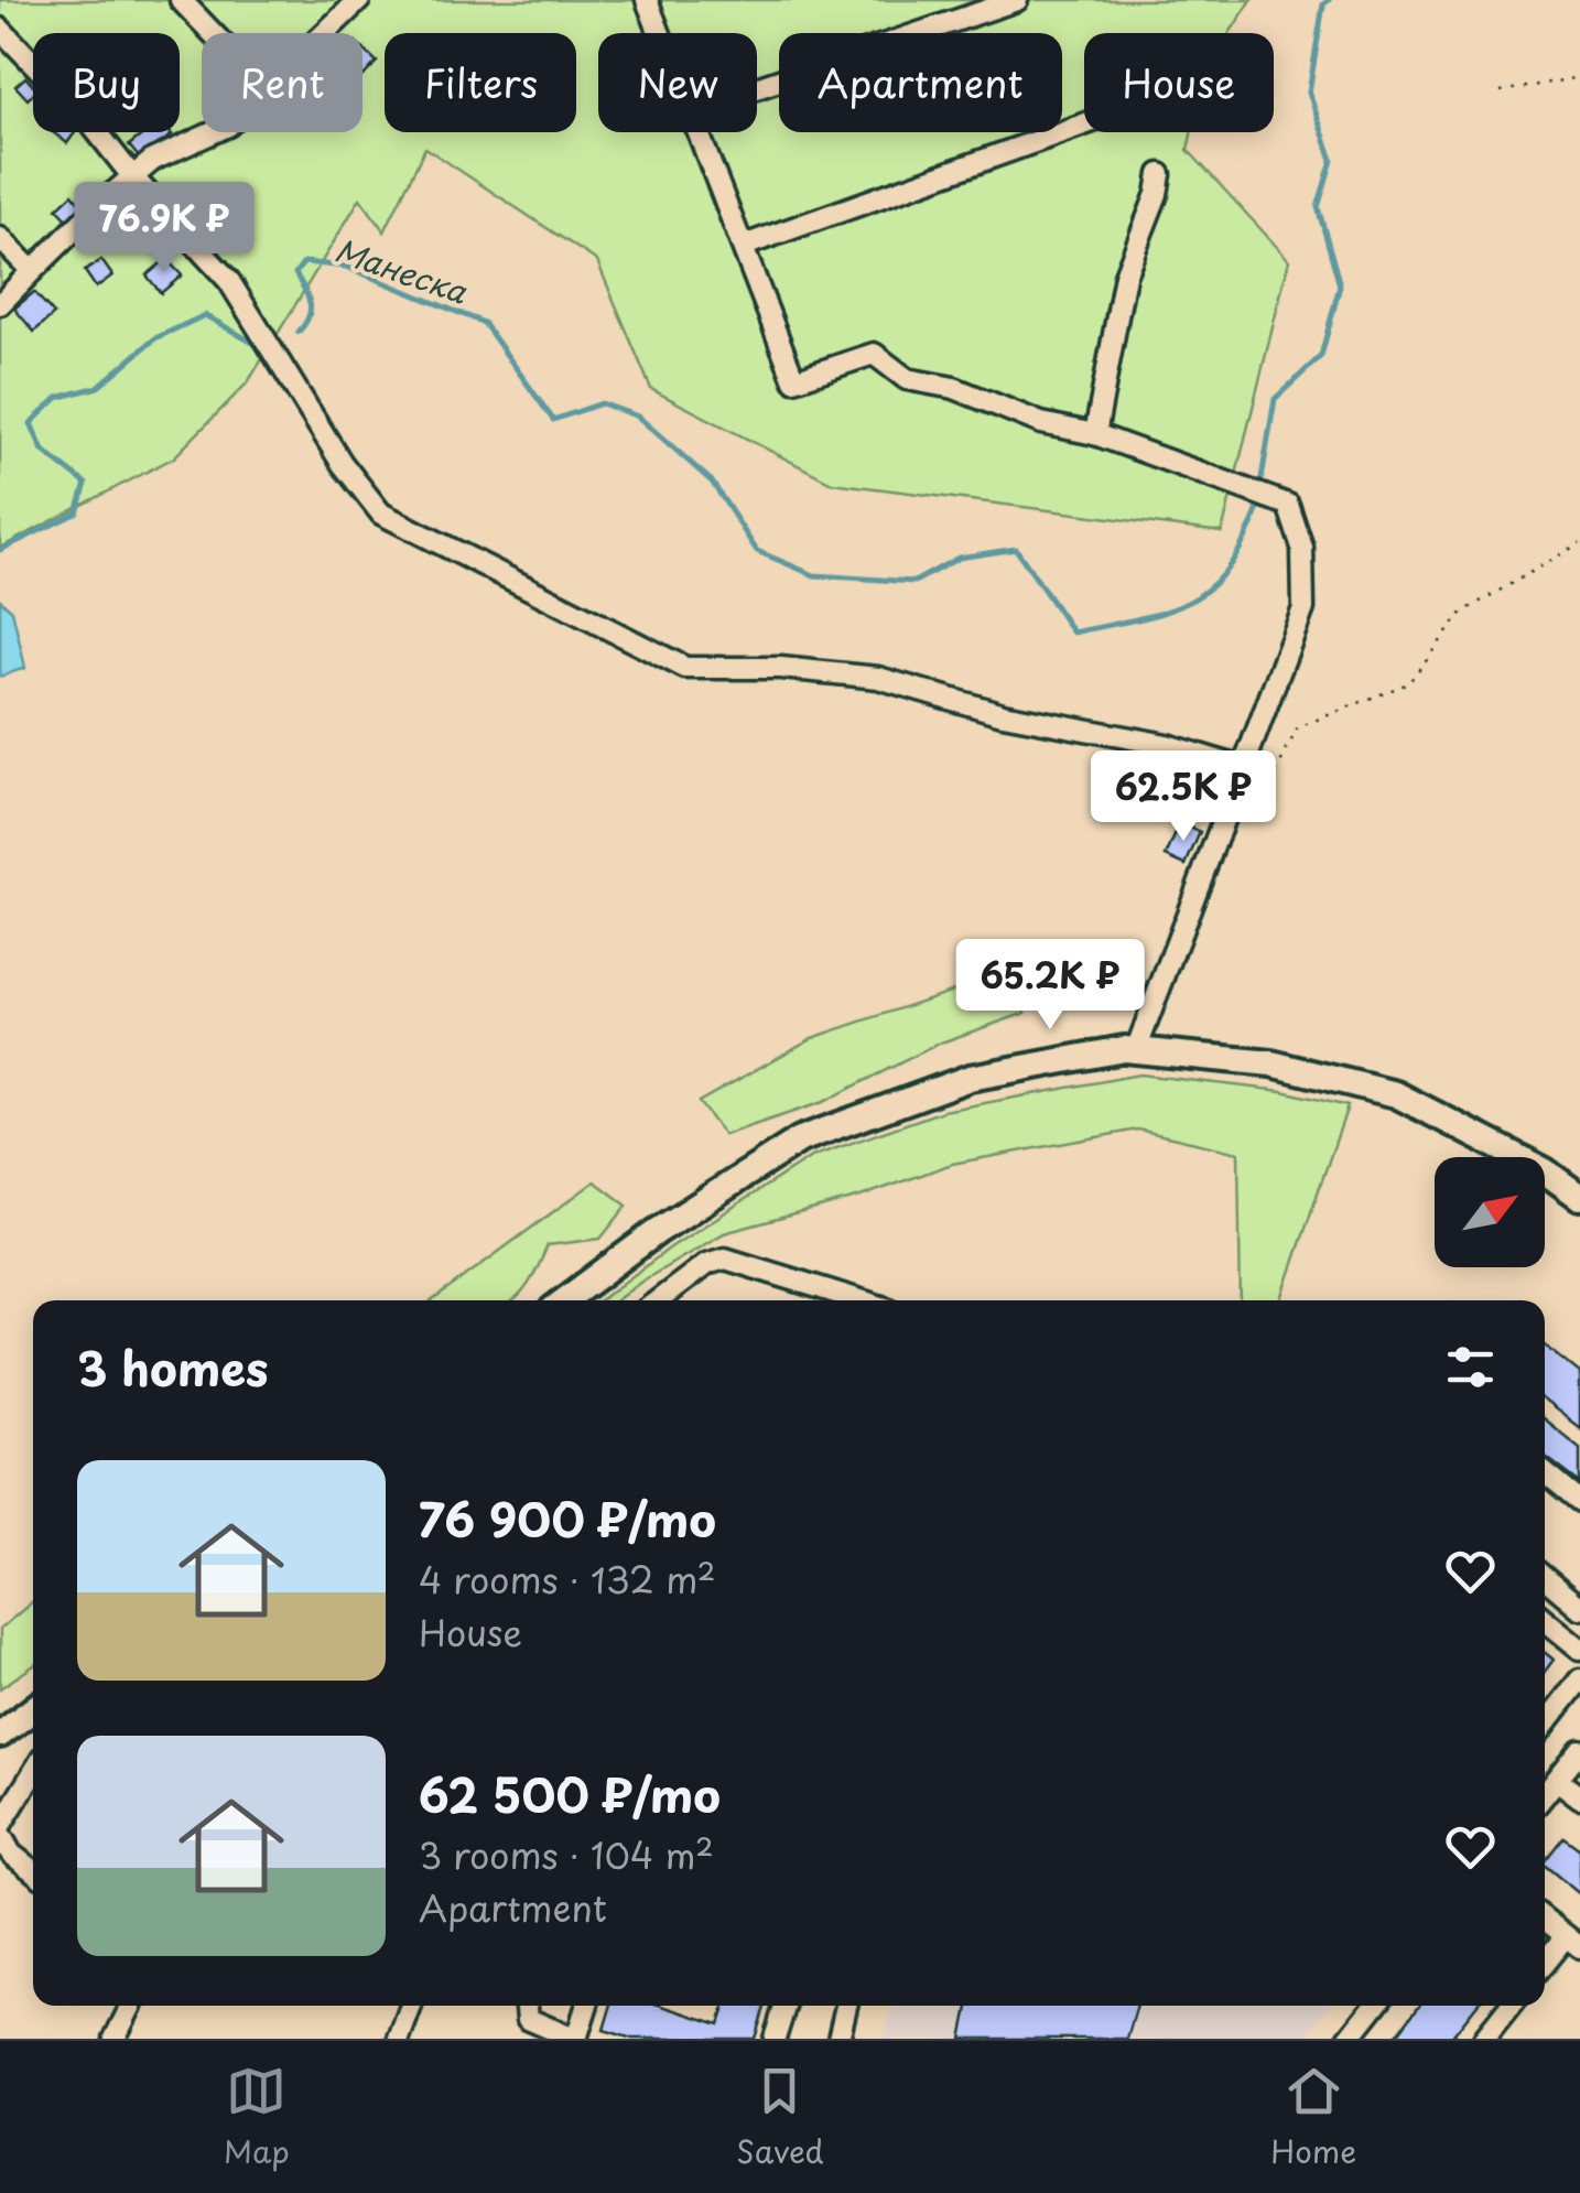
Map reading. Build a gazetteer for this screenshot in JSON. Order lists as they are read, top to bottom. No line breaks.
{"water":["Манеска"],"north":"top right","page":{"chip":["Buy","Rent","Filters","New","Apartment","House"],"price":["76.9K ₽","62.5K ₽","65.2K ₽"],"heading":"3 homes","list":[{"name":"76 900 ₽/mo","note":"4 rooms · 132 m² · House"},{"name":"62 500 ₽/mo","note":"3 rooms · 104 m² · Apartment"}],"tabs":["Map","Saved","Home"]}}
